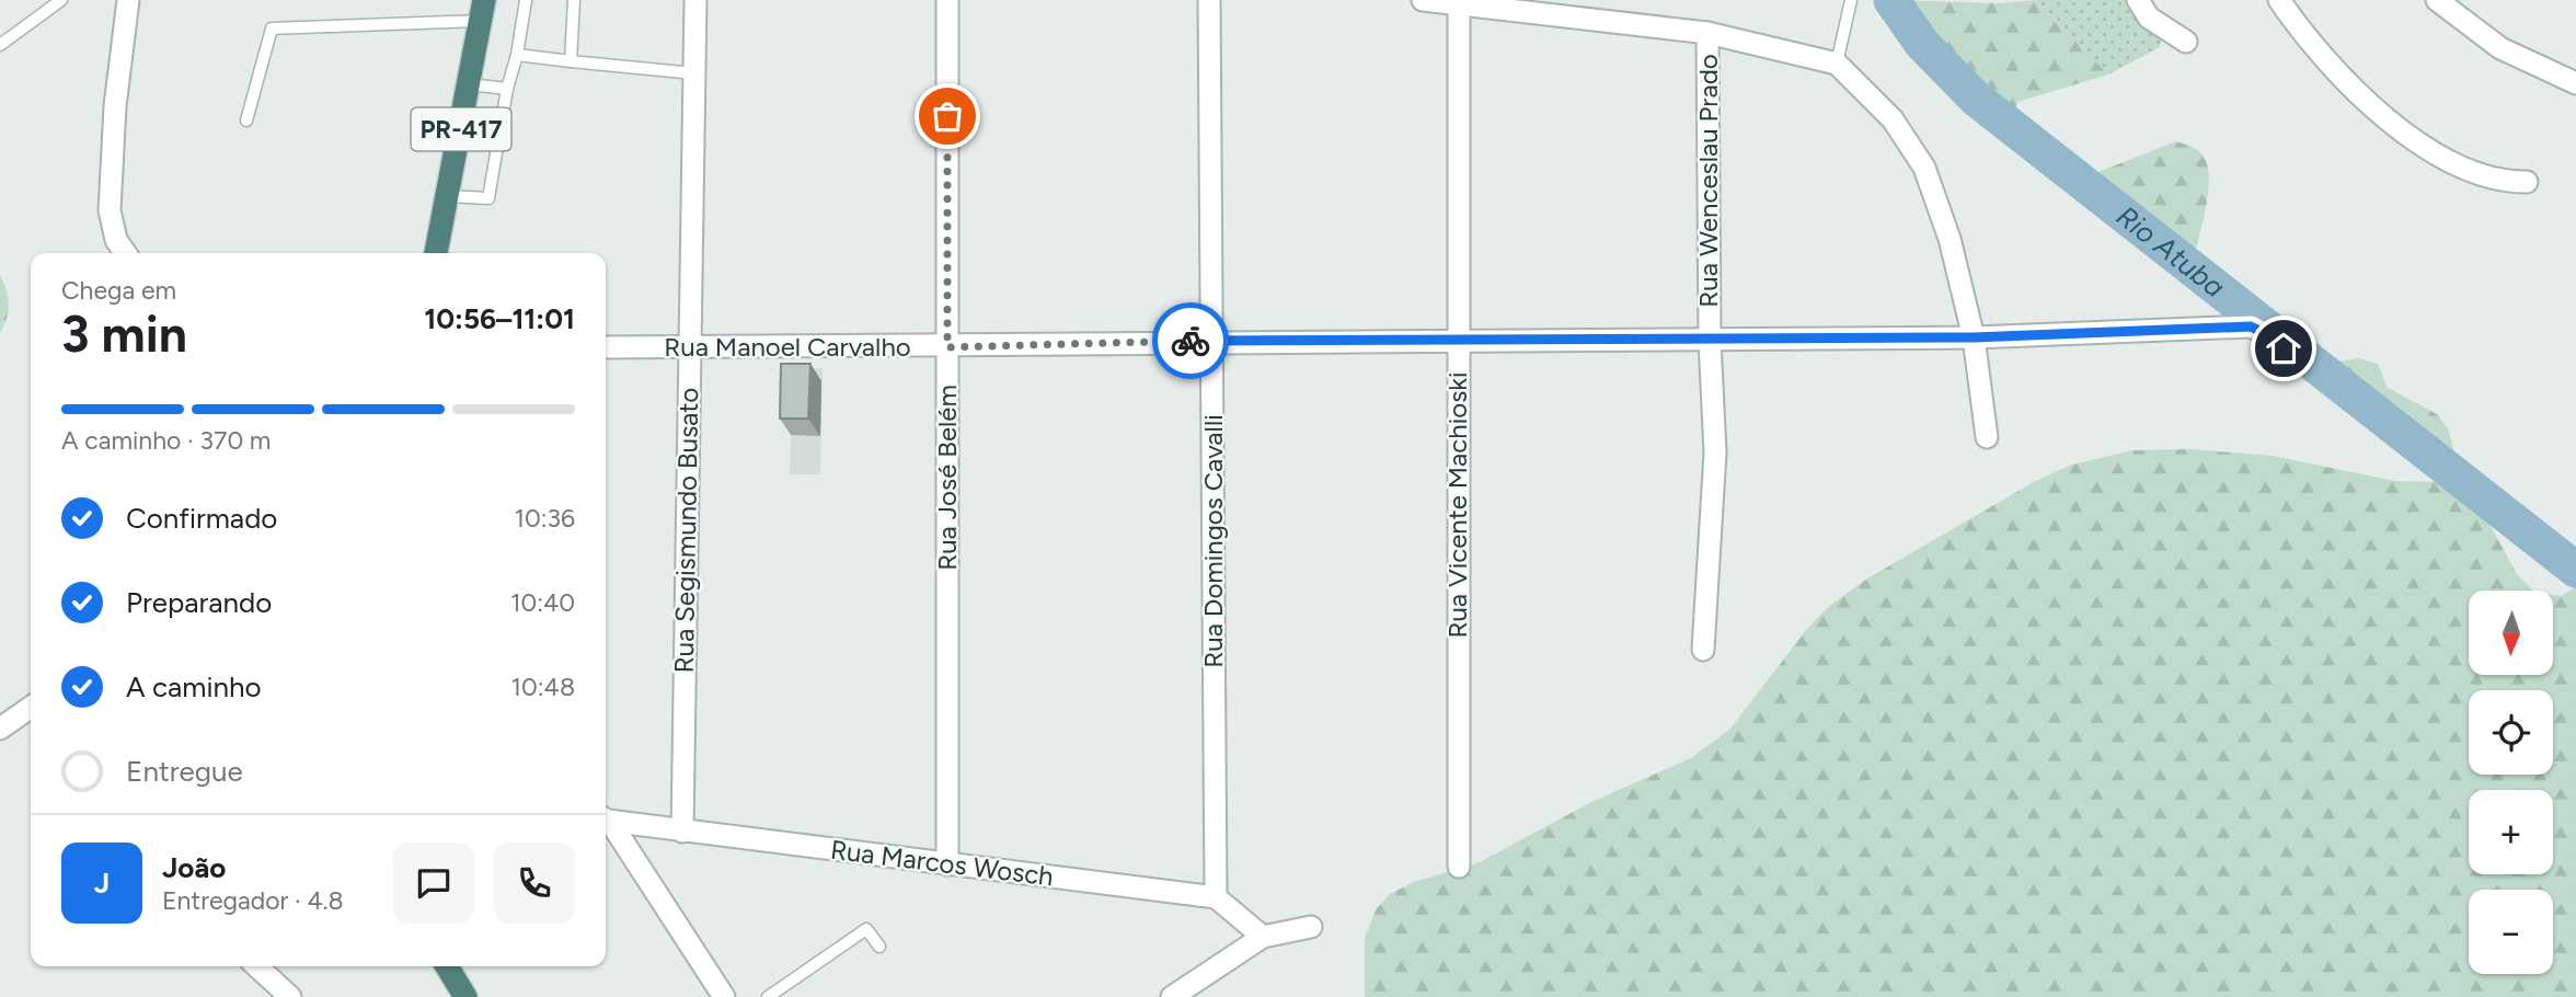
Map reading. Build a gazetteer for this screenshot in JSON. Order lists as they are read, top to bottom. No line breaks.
{"streets":{"highway":["PR-417"],"street":["Rua Wenceslau Prado","Rua Manoel Carvalho","Rua José Belém","Rua Vicente Machioski","Rua Segismundo Busato","Rua Domingos Cavalli","Rua Marcos Wosch"]},"crossings":[["Rua Wenceslau Prado","Rua Manoel Carvalho"],["Rua Manoel Carvalho","Rua José Belém"],["Rua Manoel Carvalho","Rua Vicente Machioski"],["Rua Manoel Carvalho","Rua Segismundo Busato"],["Rua Manoel Carvalho","Rua Domingos Cavalli"],["Rua José Belém","Rua Marcos Wosch"],["Rua Segismundo Busato","Rua Marcos Wosch"],["Rua Domingos Cavalli","Rua Marcos Wosch"]],"water":["Rio Atuba"],"north":"bottom","page":{"heading":["3 min","Chega em","10:56–11:01"],"panel":["João","Entregador · 4.8"],"bar":"A caminho · 370 m","list":[["Confirmado","10:36"],["Preparando","10:40"],["A caminho","10:48"],"Entregue"],"map_buttons":["+","−"],"round":"J"}}
